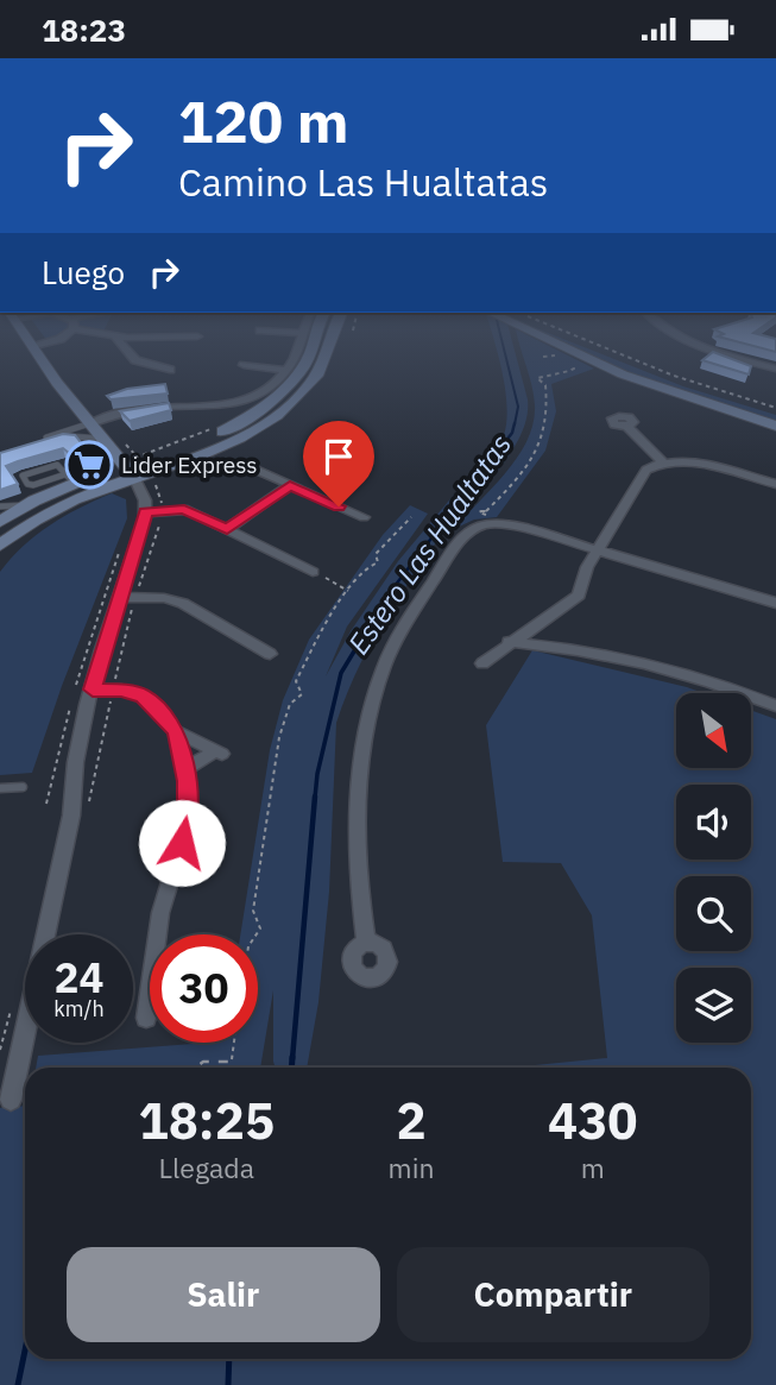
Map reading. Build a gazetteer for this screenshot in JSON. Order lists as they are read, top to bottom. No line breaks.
{"water":["Estero Las Hualtatas"],"places":{"supermarket":["Lider Express"]},"north":"bottom right","page":{"status":"18:23","turn":["120 m","Camino Las Hualtatas"],"then":"Luego","speed":"24 km/h","limit":"30","eta":["18:25","Llegada","2","min","430","m"],"buttons":["Salir","Compartir"]}}
